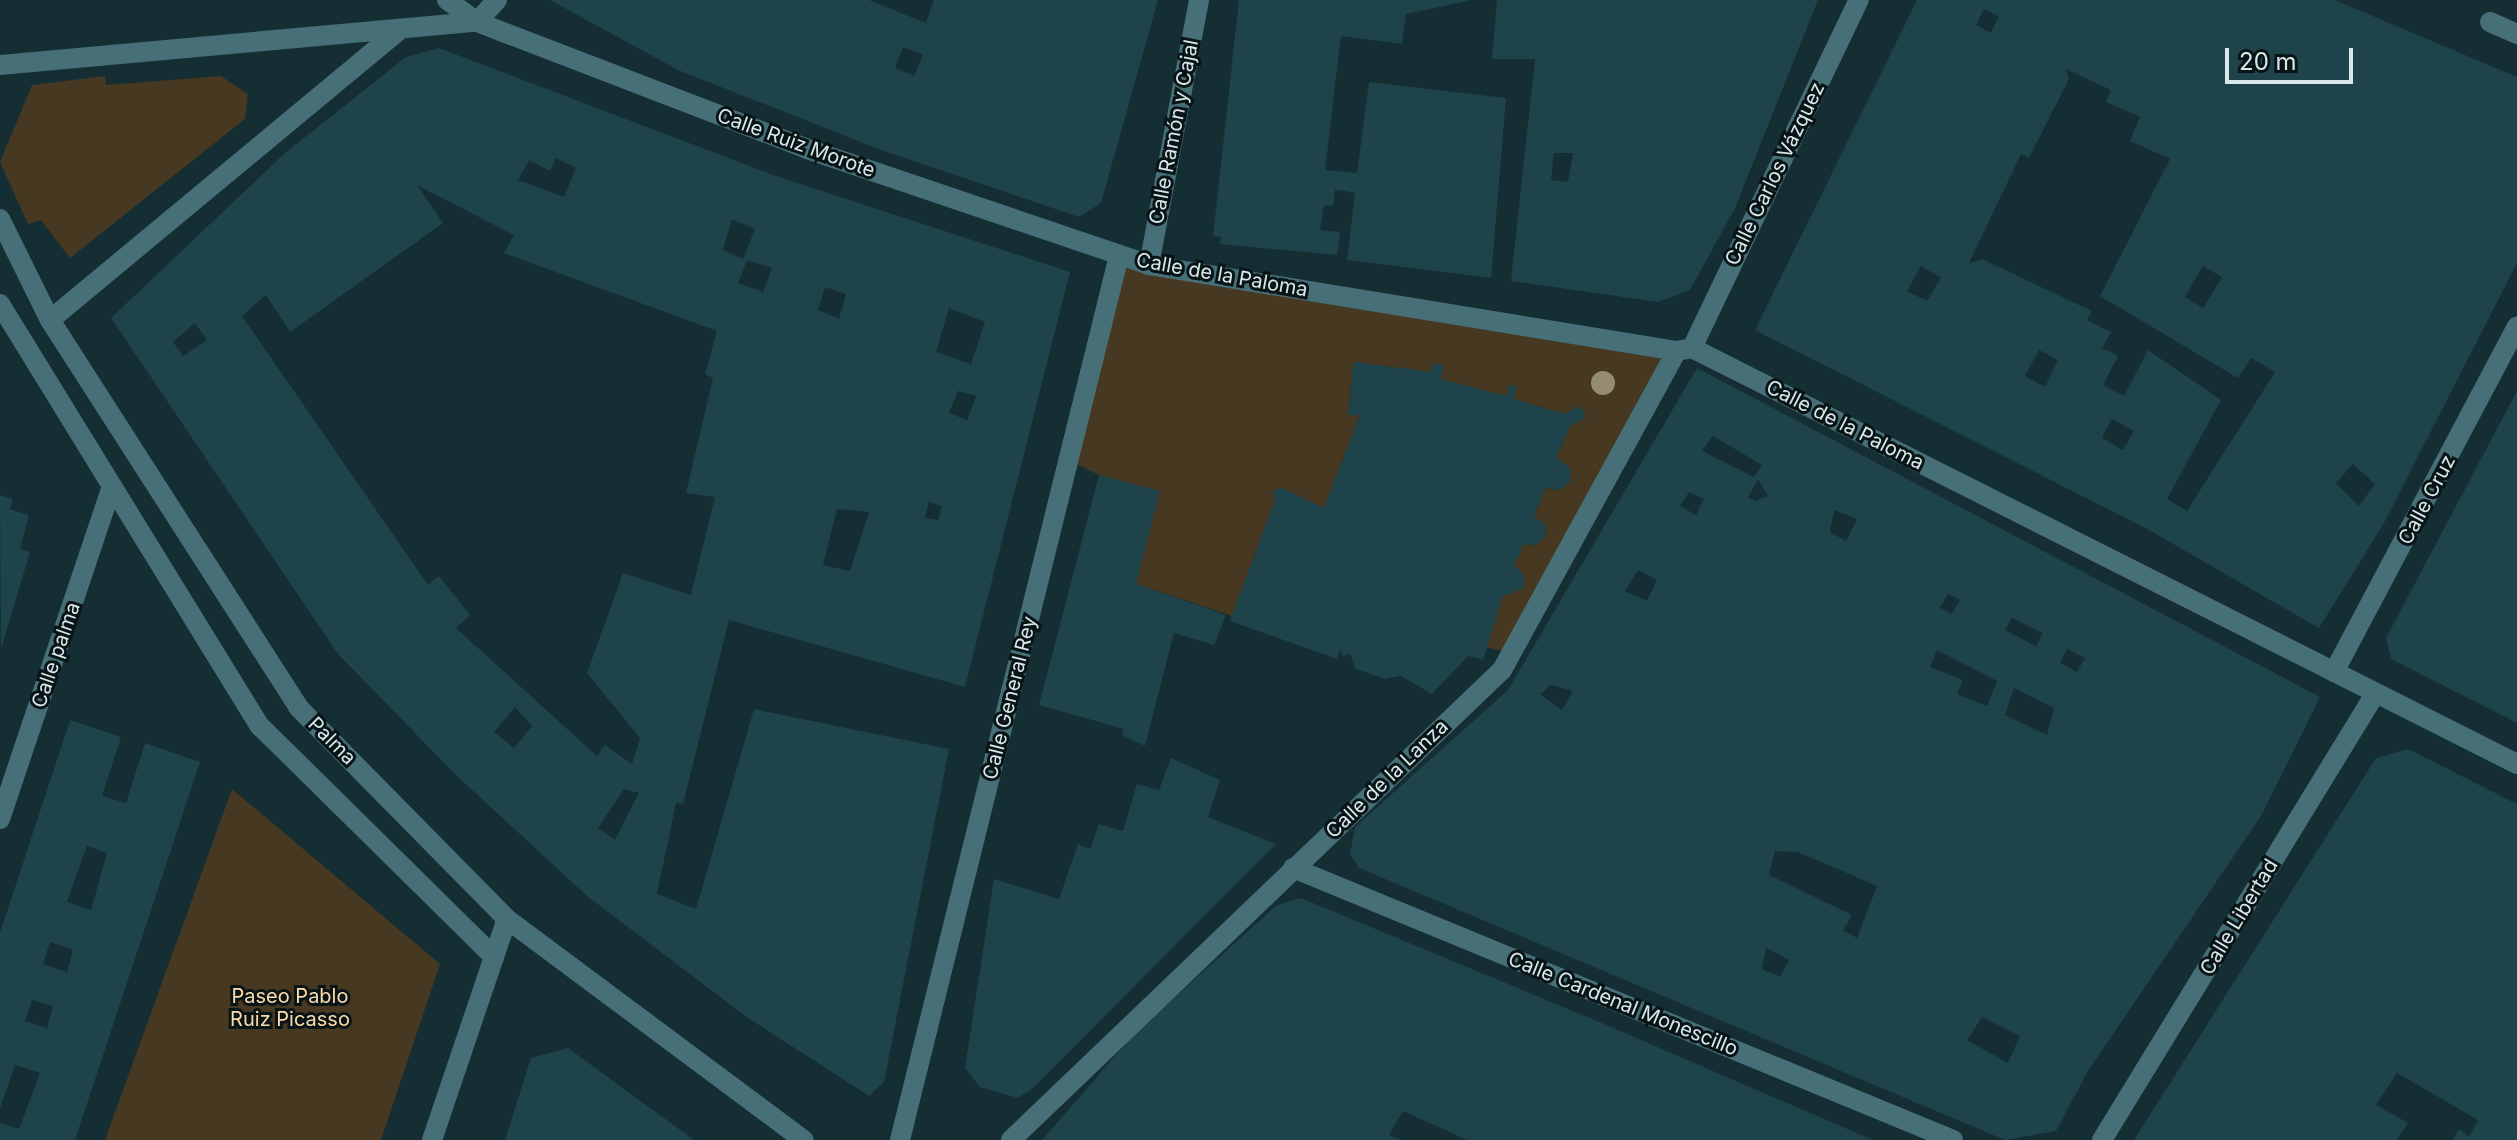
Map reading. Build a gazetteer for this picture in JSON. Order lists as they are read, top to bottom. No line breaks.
{"streets":{"street":["Calle Ramón y Cajal","Calle Ruiz Morote","Calle Carlos Vázquez","Calle de la Paloma","Calle Cruz","Calle palma","Calle General Rey","Palma","Calle de la Lanza","Calle Libertad","Calle Cardenal Monescillo"]},"crossings":[["Calle Ramón y Cajal","Calle de la Paloma"],["Calle Ruiz Morote","Calle de la Paloma"],["Calle Ruiz Morote","Calle General Rey"],["Calle Carlos Vázquez","Calle de la Paloma"],["Calle Carlos Vázquez","Calle de la Lanza"],["Calle de la Paloma","Calle Cruz"],["Calle de la Paloma","Calle General Rey"],["Calle de la Paloma","Calle de la Lanza"],["Calle de la Paloma","Calle Libertad"],["Calle palma","Palma"],["Calle de la Lanza","Calle Cardenal Monescillo"]],"parks":["Paseo Pablo Ruiz Picasso"],"scale_bar":"20 m"}
